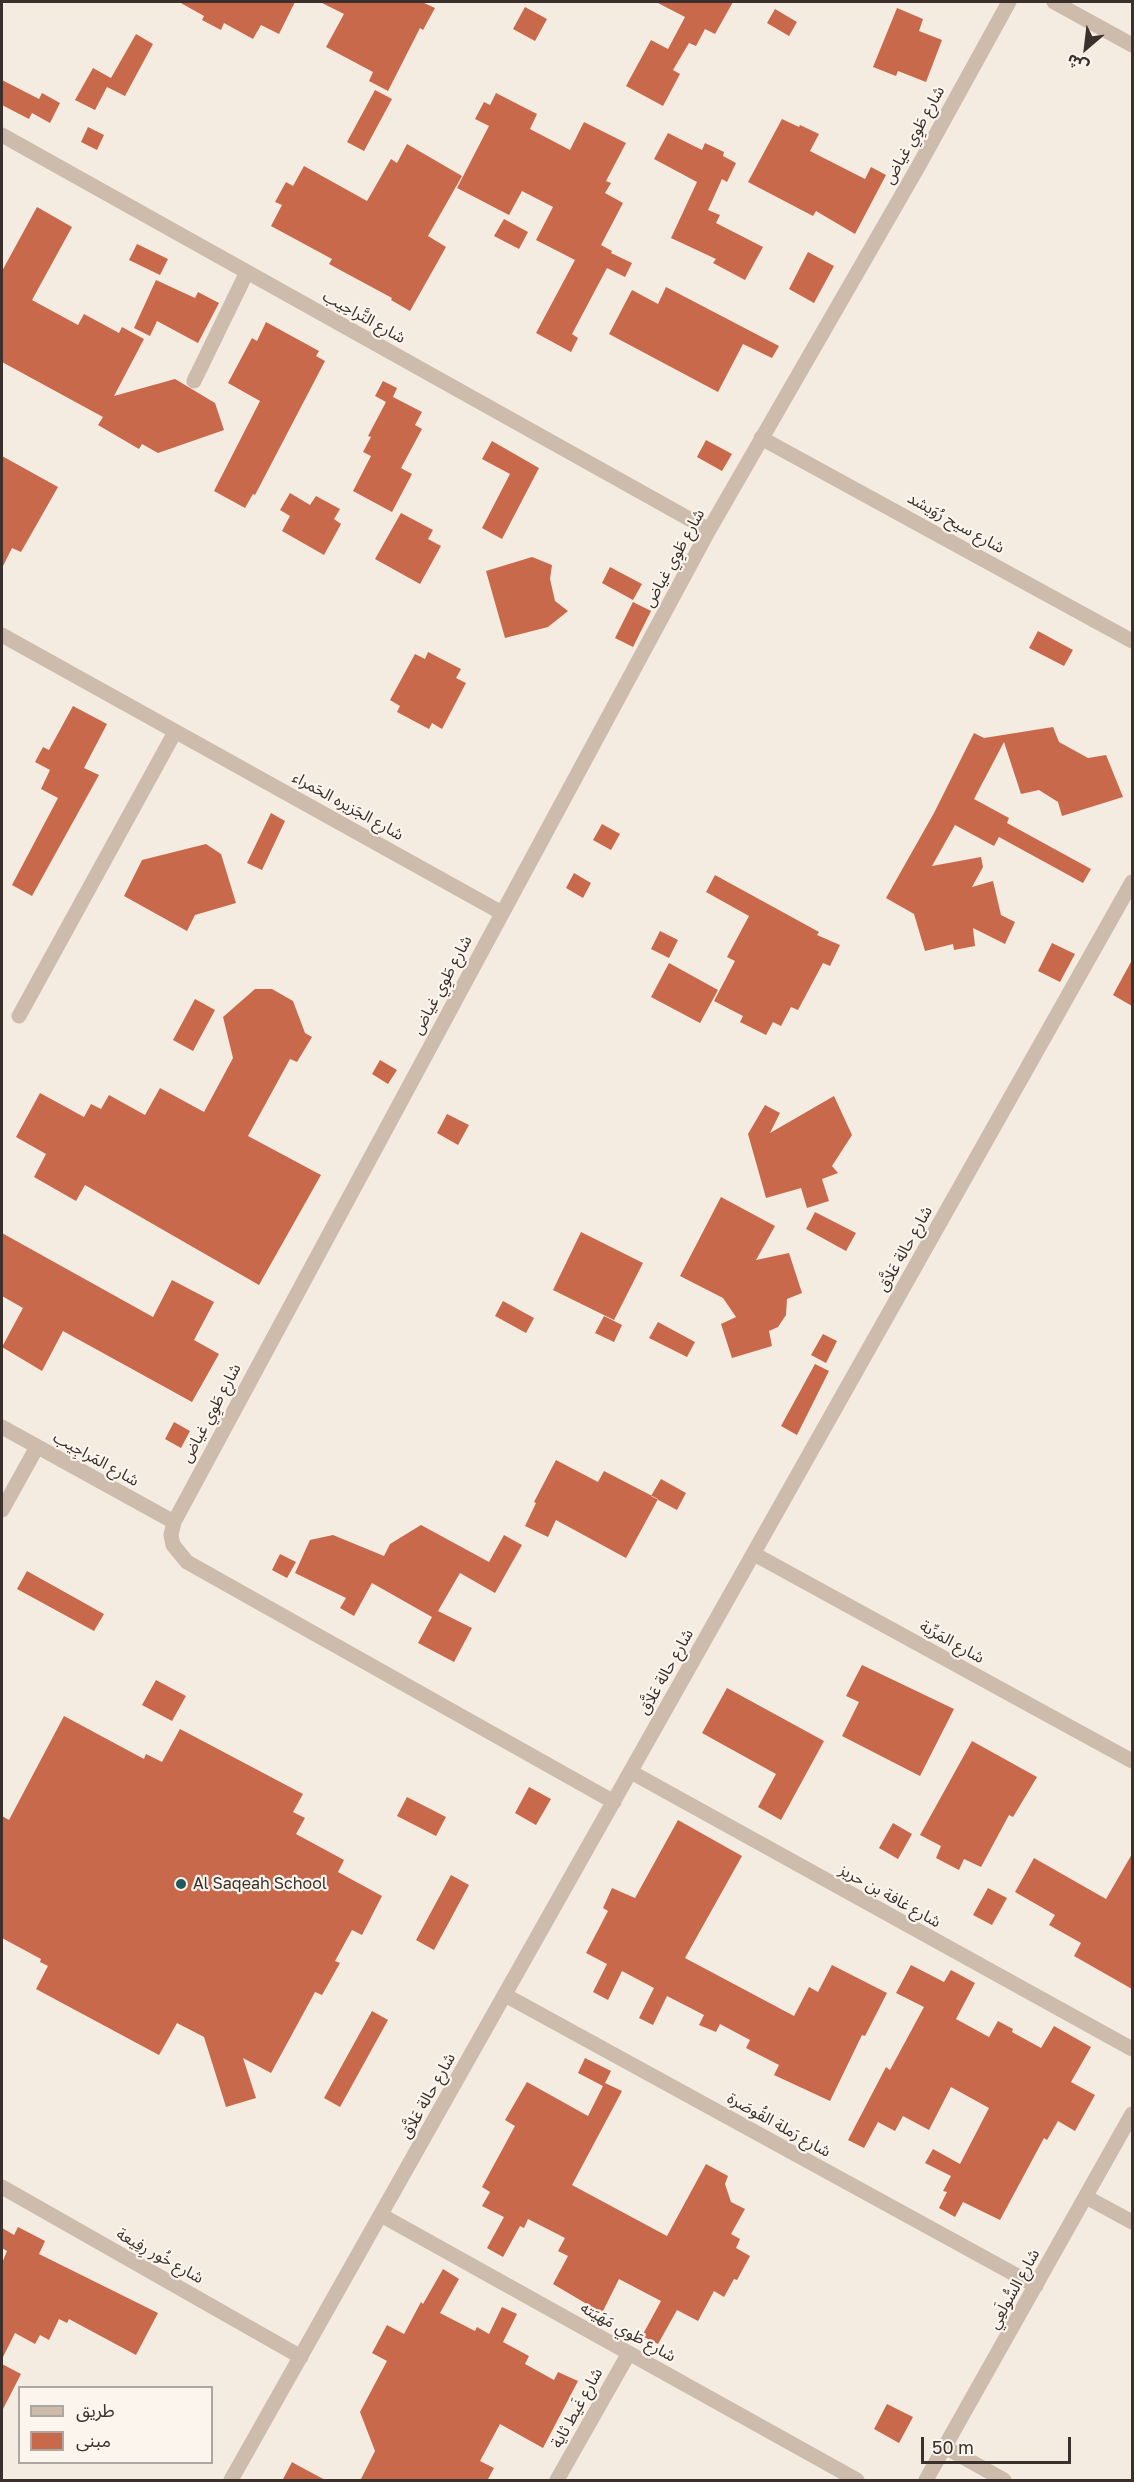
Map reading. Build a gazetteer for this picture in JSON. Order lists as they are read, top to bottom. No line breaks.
{"streets":{"street":["شارع طَوِي غياض","شارع التَّراحِيب","شارع سيح رُوَيشد","شارع الجَزيره الحَمراء","شارع حالة عَلاَّق","شارع المَراجِيب","شارع المَرِّية","شارع غافة بن حريز","شارع رَملة القُوصَرة","شارع خُور رِفِيعة","شارع السُّولَعِي","شارع طَوي مَهَيَته","شارع غَيط ثاية"]},"crossings":[["شارع طَوِي غياض","شارع التَّراحِيب"],["شارع طَوِي غياض","شارع سيح رُوَيشد"],["شارع طَوِي غياض","شارع الجَزيره الحَمراء"],["شارع طَوِي غياض","شارع المَراجِيب"],["شارع حالة عَلاَّق","شارع المَرِّية"],["شارع حالة عَلاَّق","شارع غافة بن حريز"],["شارع حالة عَلاَّق","شارع رَملة القُوصَرة"],["شارع حالة عَلاَّق","شارع خُور رِفِيعة"],["شارع حالة عَلاَّق","شارع طَوي مَهَيَته"],["شارع رَملة القُوصَرة","شارع السُّولَعِي"],["شارع طَوي مَهَيَته","شارع غَيط ثاية"]],"places":["Al Saqeah School"],"legend":["طريق","مبنى"],"scale_bar":"50 m","north":"bottom left"}
